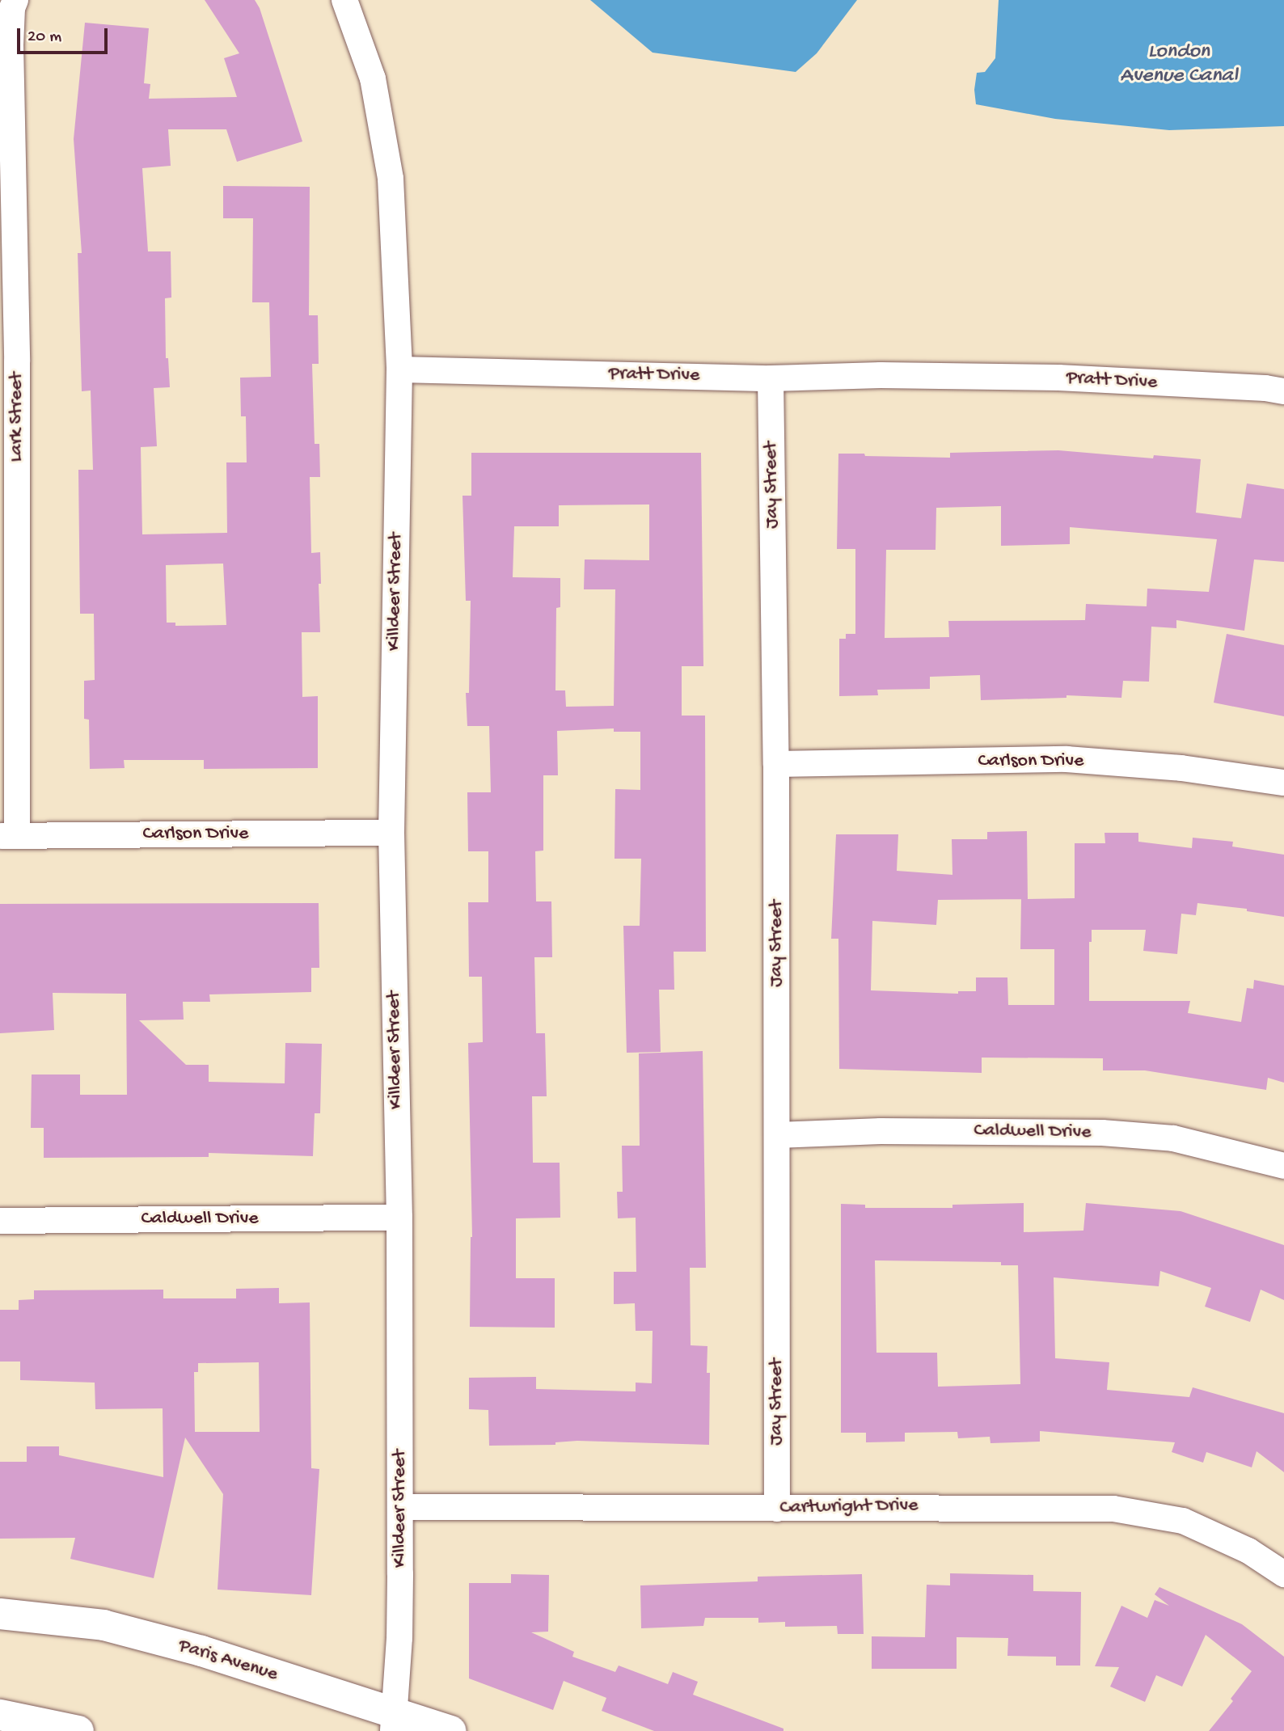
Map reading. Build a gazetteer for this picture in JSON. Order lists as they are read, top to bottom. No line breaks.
{"streets":{"street":["Pratt Drive","Lark Street","Jay Street","Killdeer Street","Carlson Drive","Caldwell Drive","Cartwright Drive","Paris Avenue"]},"crossings":[["Pratt Drive","Jay Street"],["Pratt Drive","Killdeer Street"],["Lark Street","Carlson Drive"],["Jay Street","Carlson Drive"],["Jay Street","Caldwell Drive"],["Jay Street","Cartwright Drive"],["Killdeer Street","Carlson Drive"],["Killdeer Street","Caldwell Drive"],["Killdeer Street","Cartwright Drive"],["Killdeer Street","Paris Avenue"]],"water":["London Avenue Canal"],"scale_bar":"20 m"}
